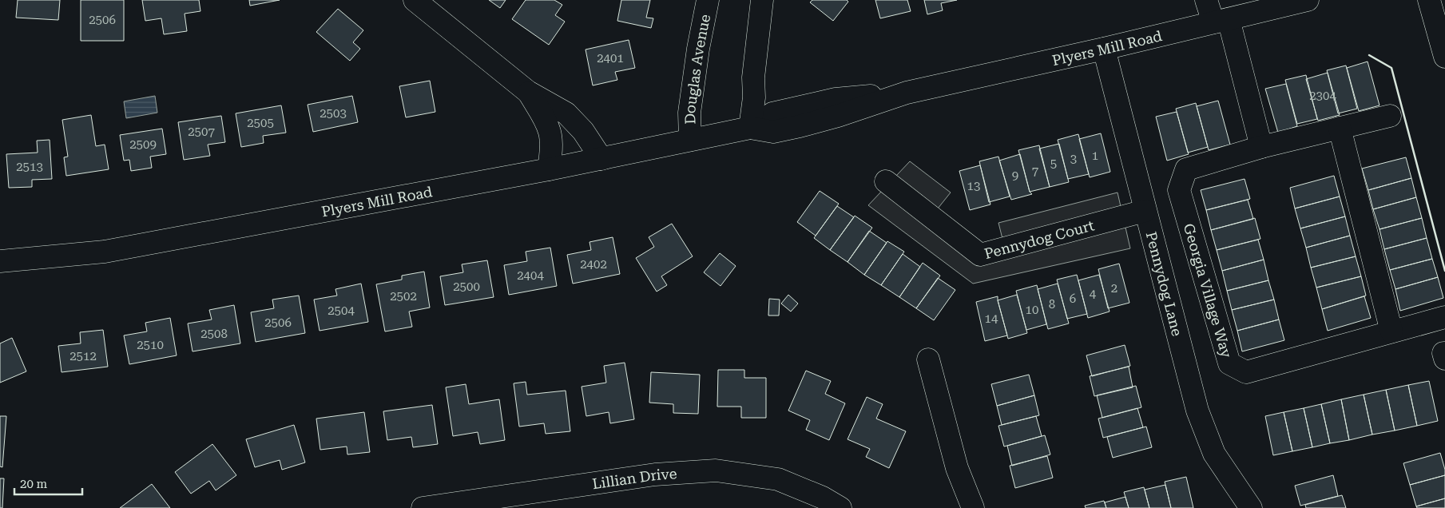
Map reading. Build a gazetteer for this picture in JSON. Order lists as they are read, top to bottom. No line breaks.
{"streets":{"street":["Plyers Mill Road","Douglas Avenue","Pennydog Court","Pennydog Lane","Georgia Village Way","Lillian Drive"]},"crossings":[["Plyers Mill Road","Douglas Avenue"],["Plyers Mill Road","Pennydog Lane"],["Pennydog Court","Pennydog Lane"]],"house_numbers":["2506","2401","2304","2503","2505","2507","2509","1","3","5","2513","7","9","13","2402","2404","2500","2","4","2502","6","8","10","2504","14","2506","2508","2510","2512"],"scale_bar":"20 m"}
